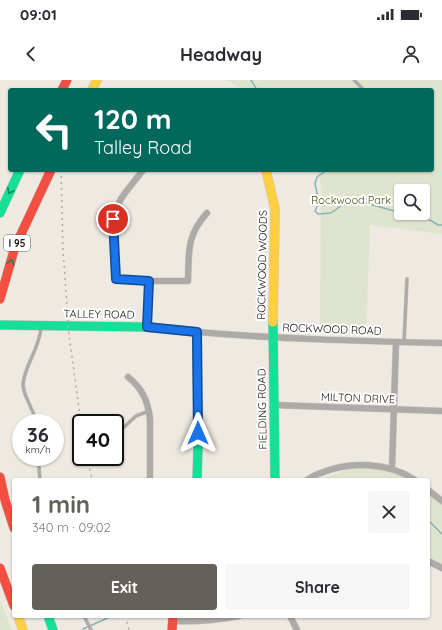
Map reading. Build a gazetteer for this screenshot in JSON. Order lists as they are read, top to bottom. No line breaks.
{"streets":{"main road":["I 95","ROCKWOOD WOODS","TALLEY ROAD","FIELDING ROAD"],"street":["ROCKWOOD ROAD","MILTON DRIVE"]},"crossings":[["ROCKWOOD WOODS","ROCKWOOD ROAD"],["ROCKWOOD WOODS","FIELDING ROAD"],["TALLEY ROAD","ROCKWOOD ROAD"],["ROCKWOOD ROAD","FIELDING ROAD"],["MILTON DRIVE","FIELDING ROAD"]],"parks":["Rockwood Park"],"page":{"status":"09:01","header":"Headway","turn":["120 m","Talley Road"],"speed":"36 km/h","limit":"40","heading":["1 min","340 m · 09:02"],"buttons":["Exit","Share"]}}
